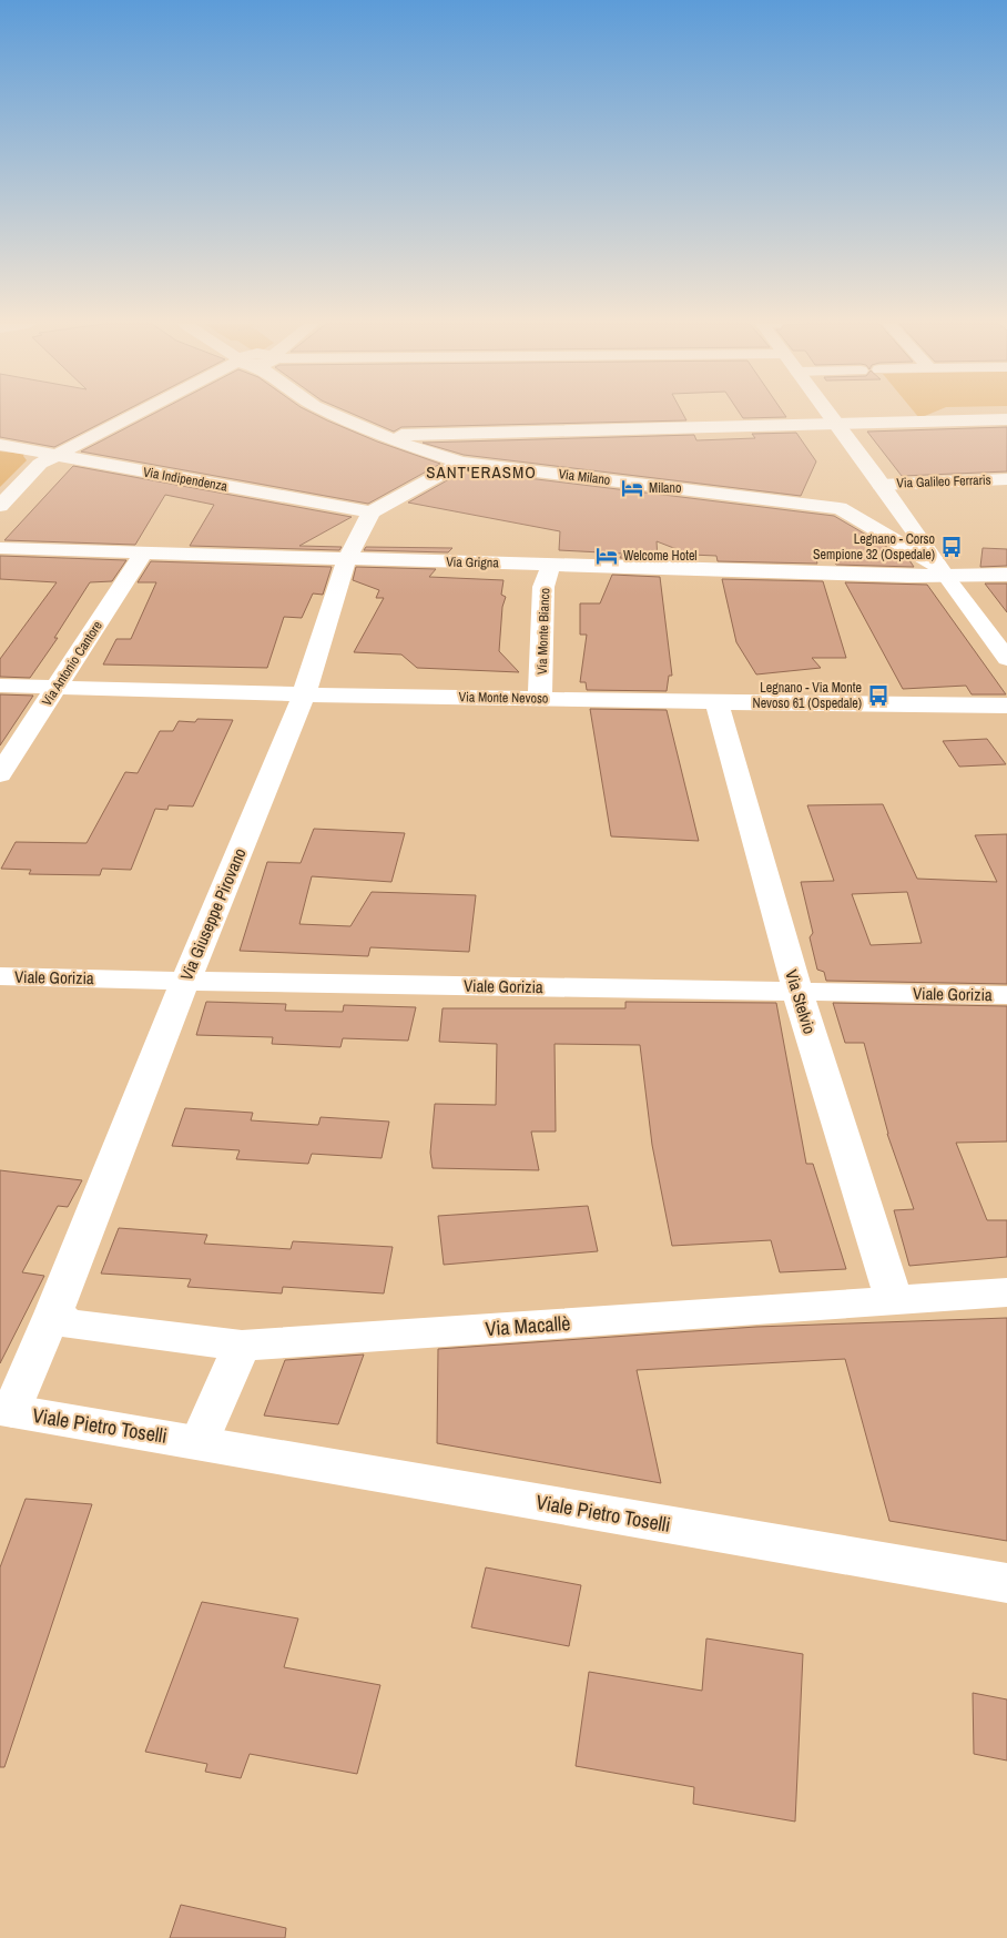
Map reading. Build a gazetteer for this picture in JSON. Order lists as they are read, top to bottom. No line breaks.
{"streets":{"street":["Via Milano","Via Indipendenza","Via Galileo Ferraris","Via Grigna","Via Monte Bianco","Via Antonio Cantore","Via Monte Nevoso","Via Giuseppe Pirovano","Viale Gorizia","Via Stelvio","Via Macallè","Viale Pietro Toselli"]},"crossings":[["Via Milano","Via Grigna"],["Via Indipendenza","Via Giuseppe Pirovano"],["Via Grigna","Via Monte Bianco"],["Via Grigna","Via Antonio Cantore"],["Via Grigna","Via Giuseppe Pirovano"],["Via Monte Bianco","Via Monte Nevoso"],["Via Antonio Cantore","Via Monte Nevoso"],["Via Monte Nevoso","Via Giuseppe Pirovano"],["Via Monte Nevoso","Via Stelvio"],["Via Giuseppe Pirovano","Viale Gorizia"],["Via Giuseppe Pirovano","Via Macallè"],["Via Giuseppe Pirovano","Viale Pietro Toselli"],["Viale Gorizia","Via Stelvio"],["Via Stelvio","Via Macallè"]],"districts":["SANT'ERASMO"],"places":{"hotel":["Milano","Welcome Hotel"],"bus stop":["Legnano - Corso Sempione 32 (Ospedale)","Legnano - Via Monte Nevoso 61 (Ospedale)"]}}
